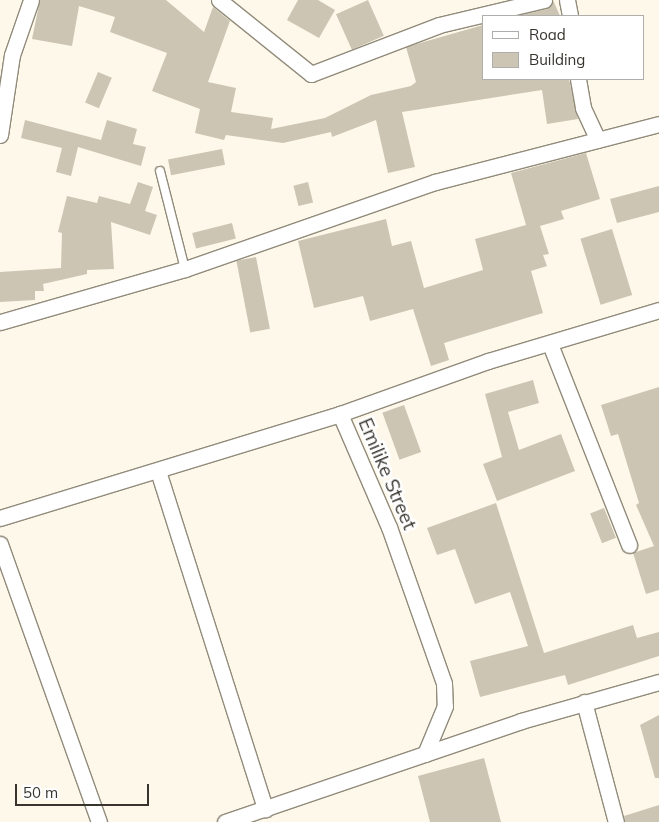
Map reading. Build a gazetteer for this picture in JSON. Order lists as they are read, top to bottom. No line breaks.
{"streets":{"street":["Emilike Street"]},"legend":["Road","Building"],"scale_bar":"50 m"}
